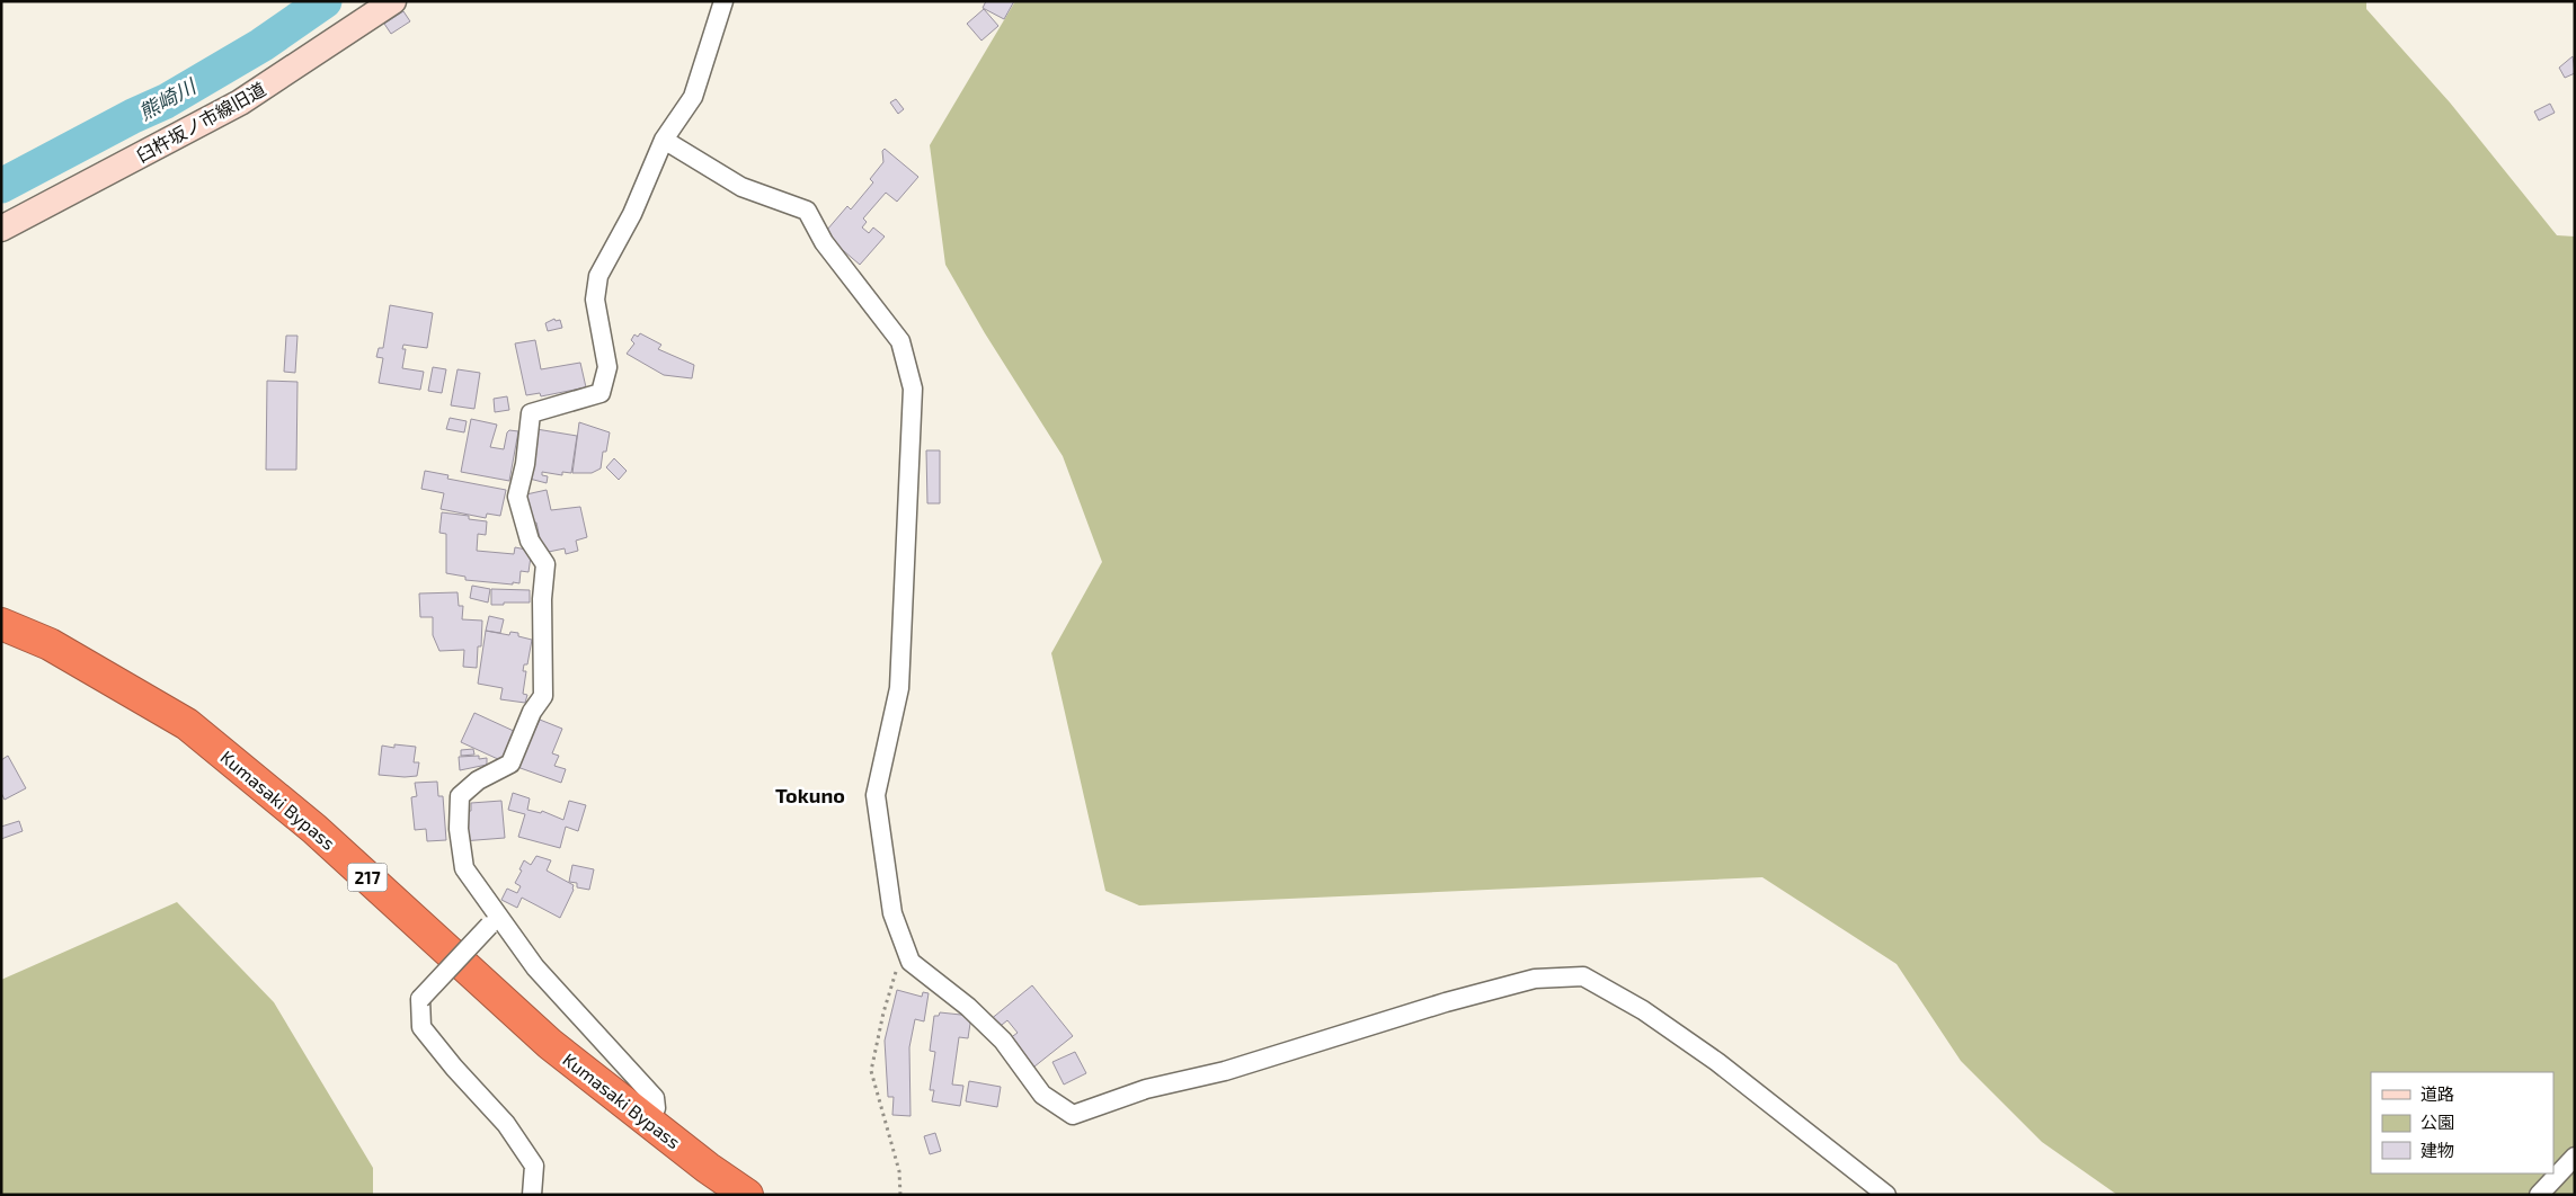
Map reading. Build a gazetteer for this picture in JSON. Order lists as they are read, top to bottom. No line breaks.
{"streets":{"highway":["Kumasaki Bypass","217"],"street":["臼杵坂ノ市線旧道"]},"districts":["Tokuno"],"water":["熊崎川"],"legend":["道路","公園","建物"]}
